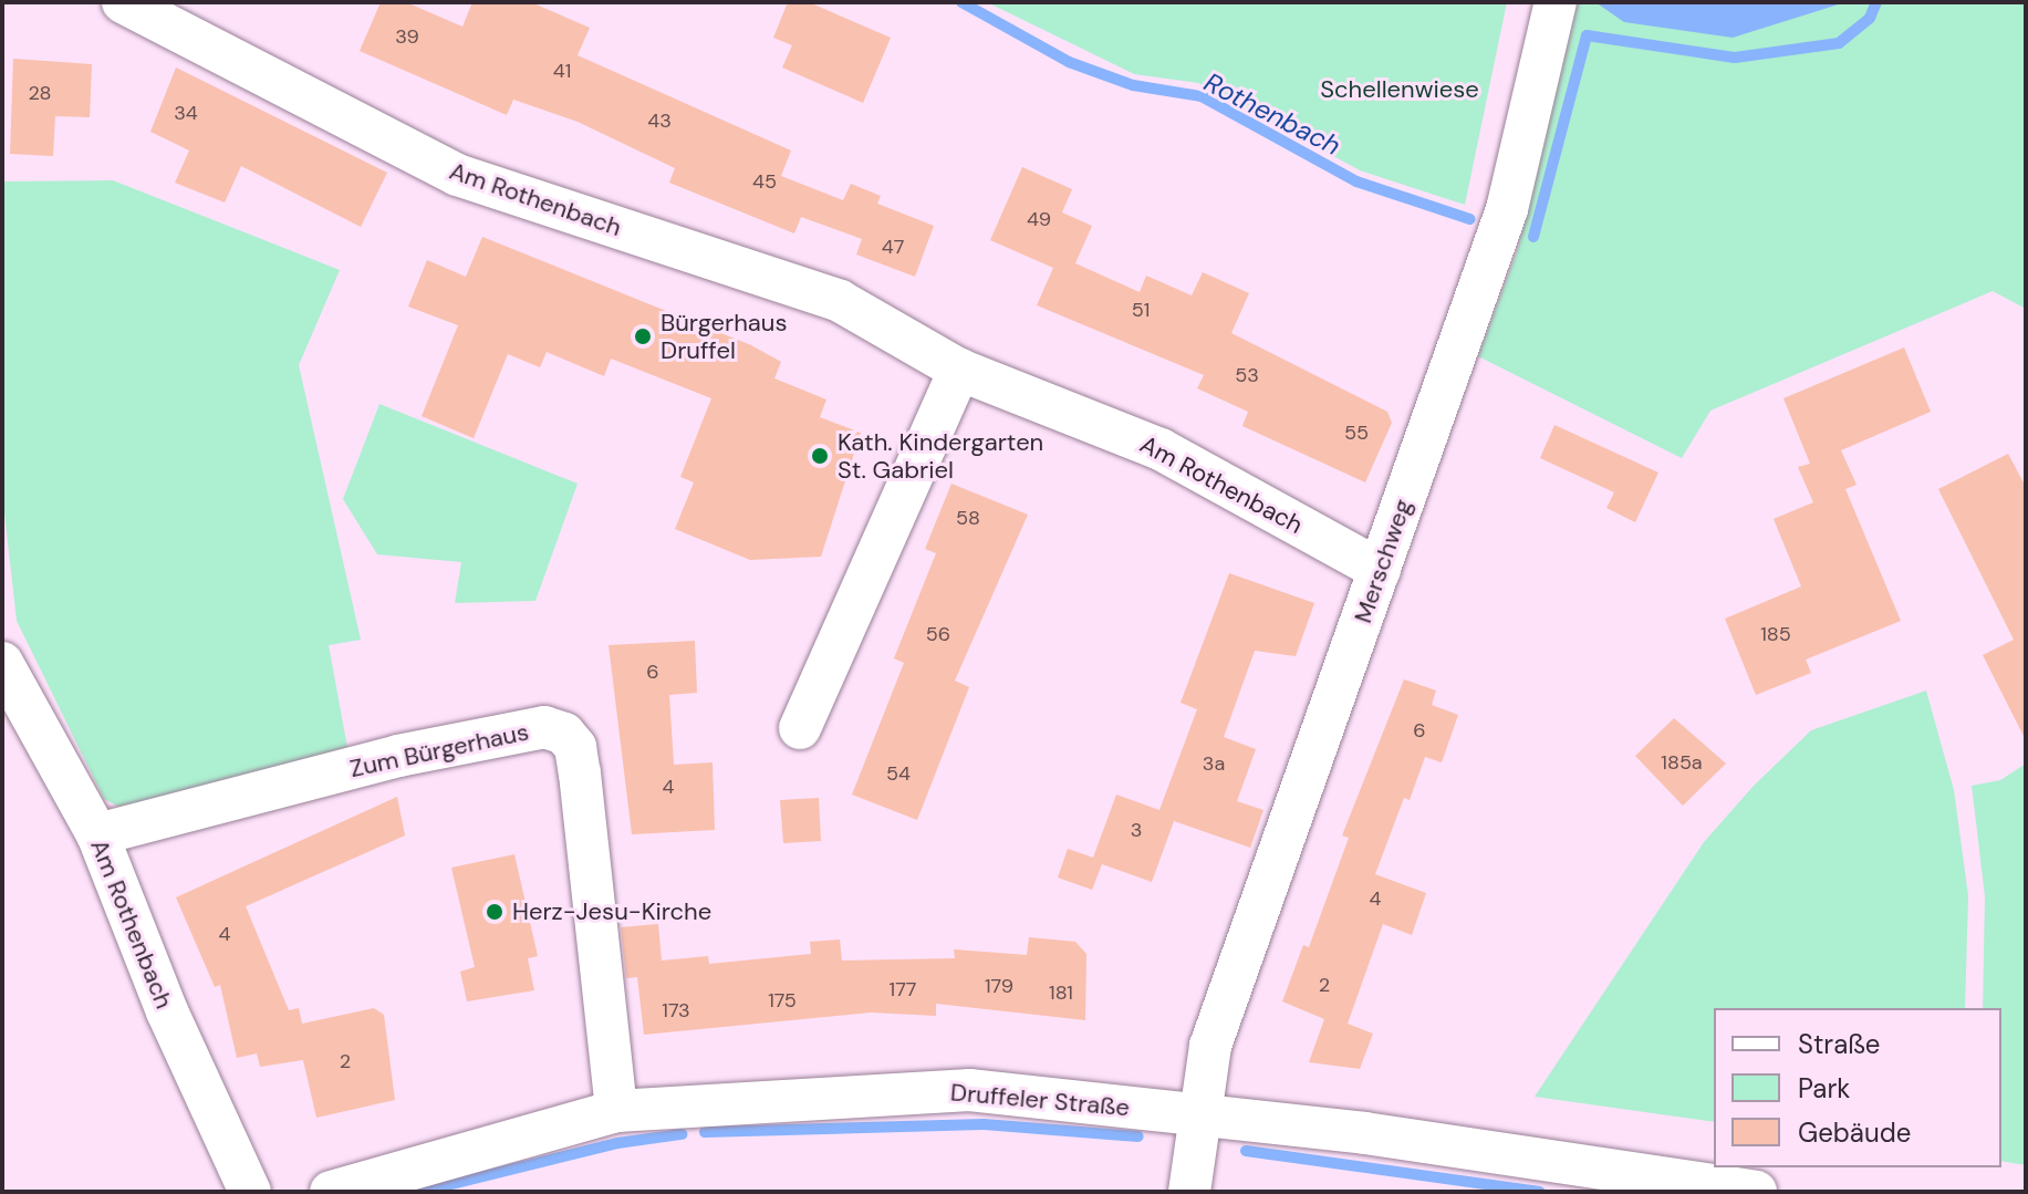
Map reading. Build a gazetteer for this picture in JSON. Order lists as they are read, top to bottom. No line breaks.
{"streets":{"street":["Am Rothenbach","Merschweg","Zum Bürgerhaus","Druffeler Straße"]},"crossings":[["Am Rothenbach","Merschweg"],["Am Rothenbach","Zum Bürgerhaus"],["Merschweg","Druffeler Straße"],["Zum Bürgerhaus","Druffeler Straße"]],"water":["Rothenbach"],"parks":["Schellenwiese"],"places":["Bürgerhaus Druffel","Kath. Kindergarten St. Gabriel","Herz-Jesu-Kirche"],"house_numbers":["39","41","28","34","43","45","49","47","51","53","55","58","56","185","6","6","185a","3a","54","4","3","4","4","2","179","177","181","175","173","2"],"legend":["Straße","Park","Gebäude"]}
